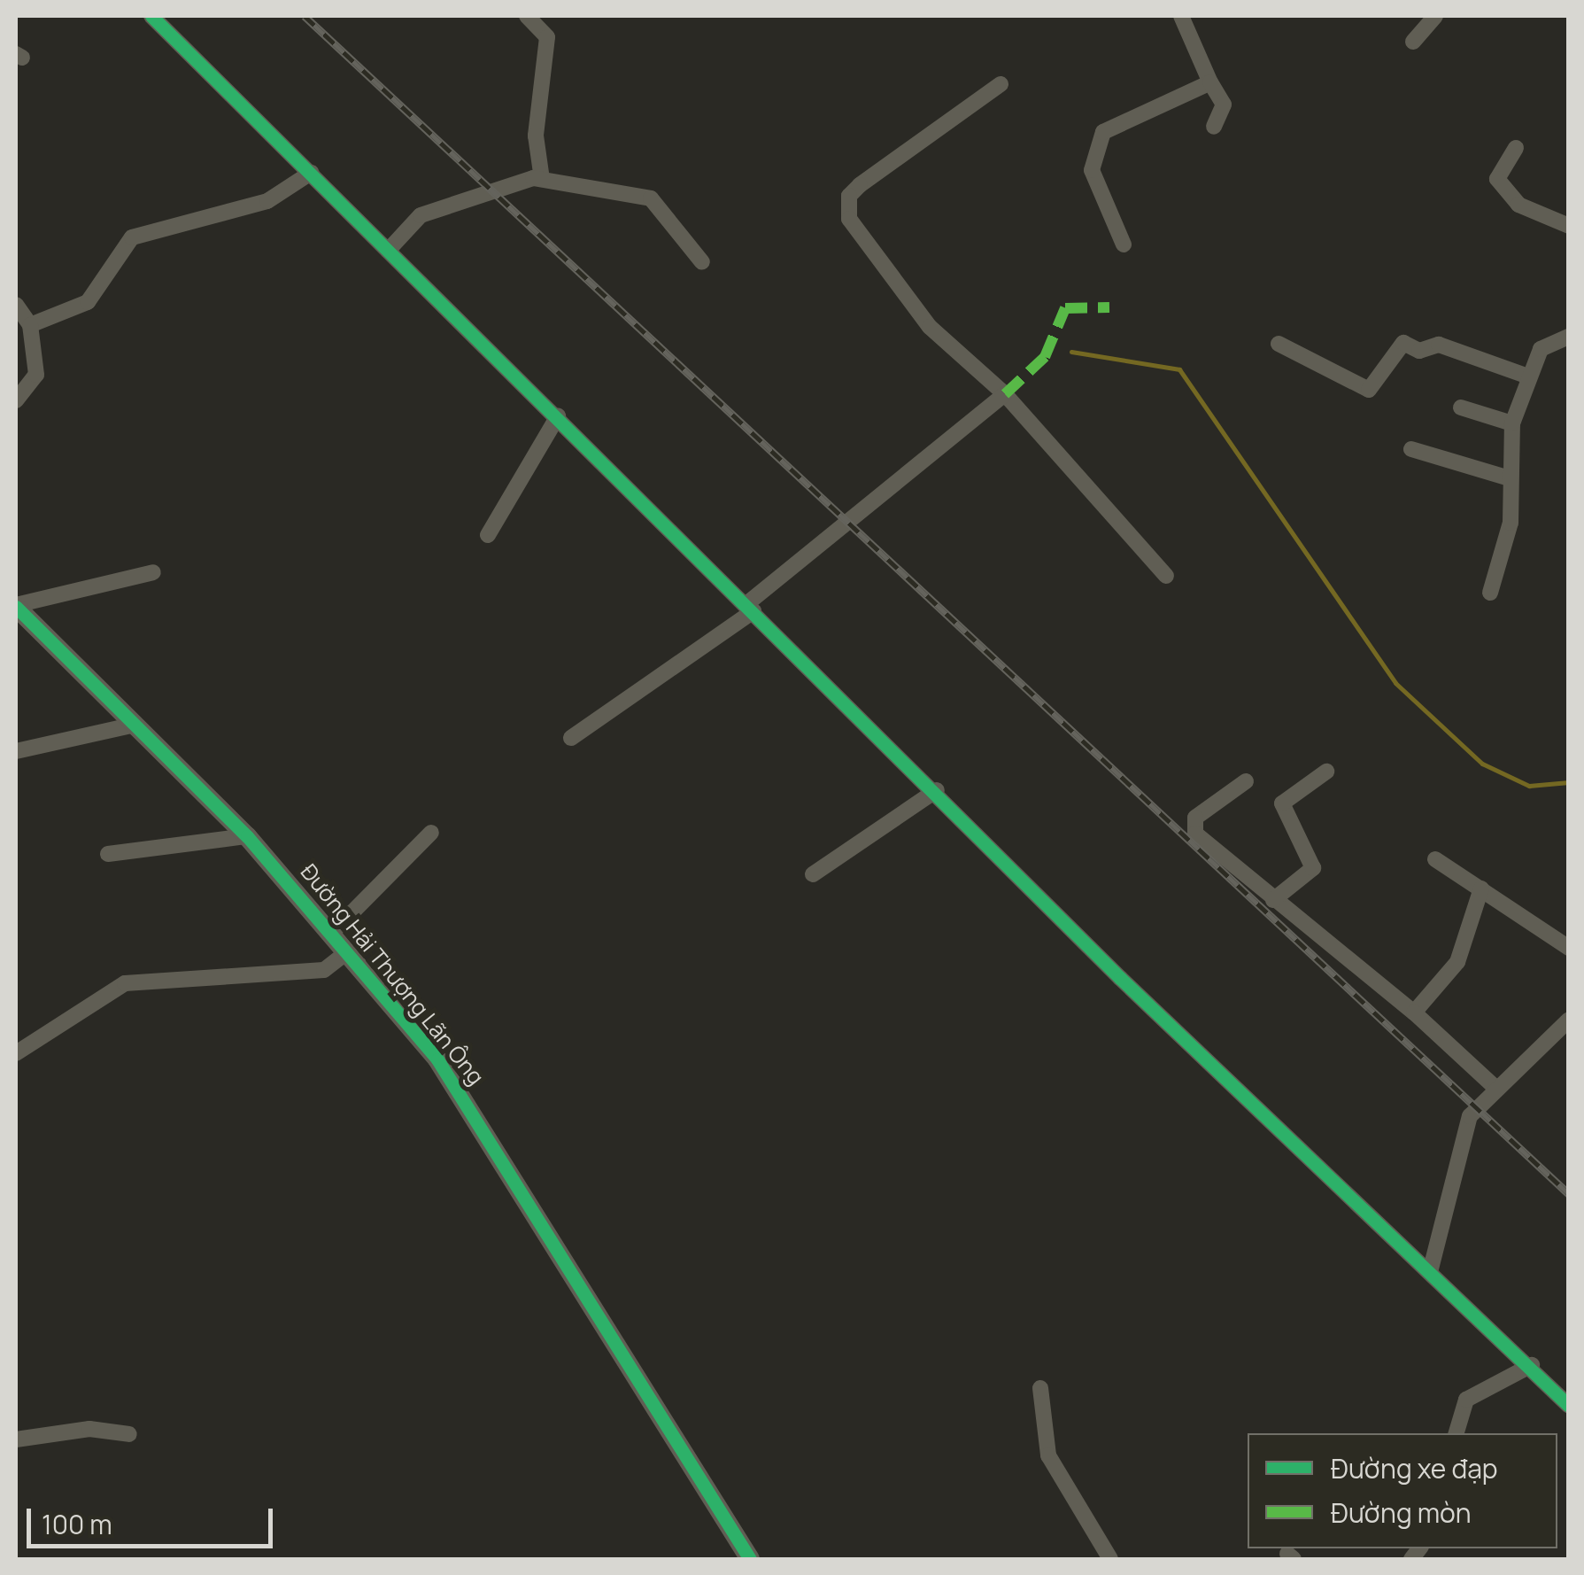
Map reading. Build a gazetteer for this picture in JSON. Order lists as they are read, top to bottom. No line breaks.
{"streets":{"street":["Đường Hải Thượng Lãn Ông"]},"legend":["Đường xe đạp","Đường mòn"],"scale_bar":"100 m"}
